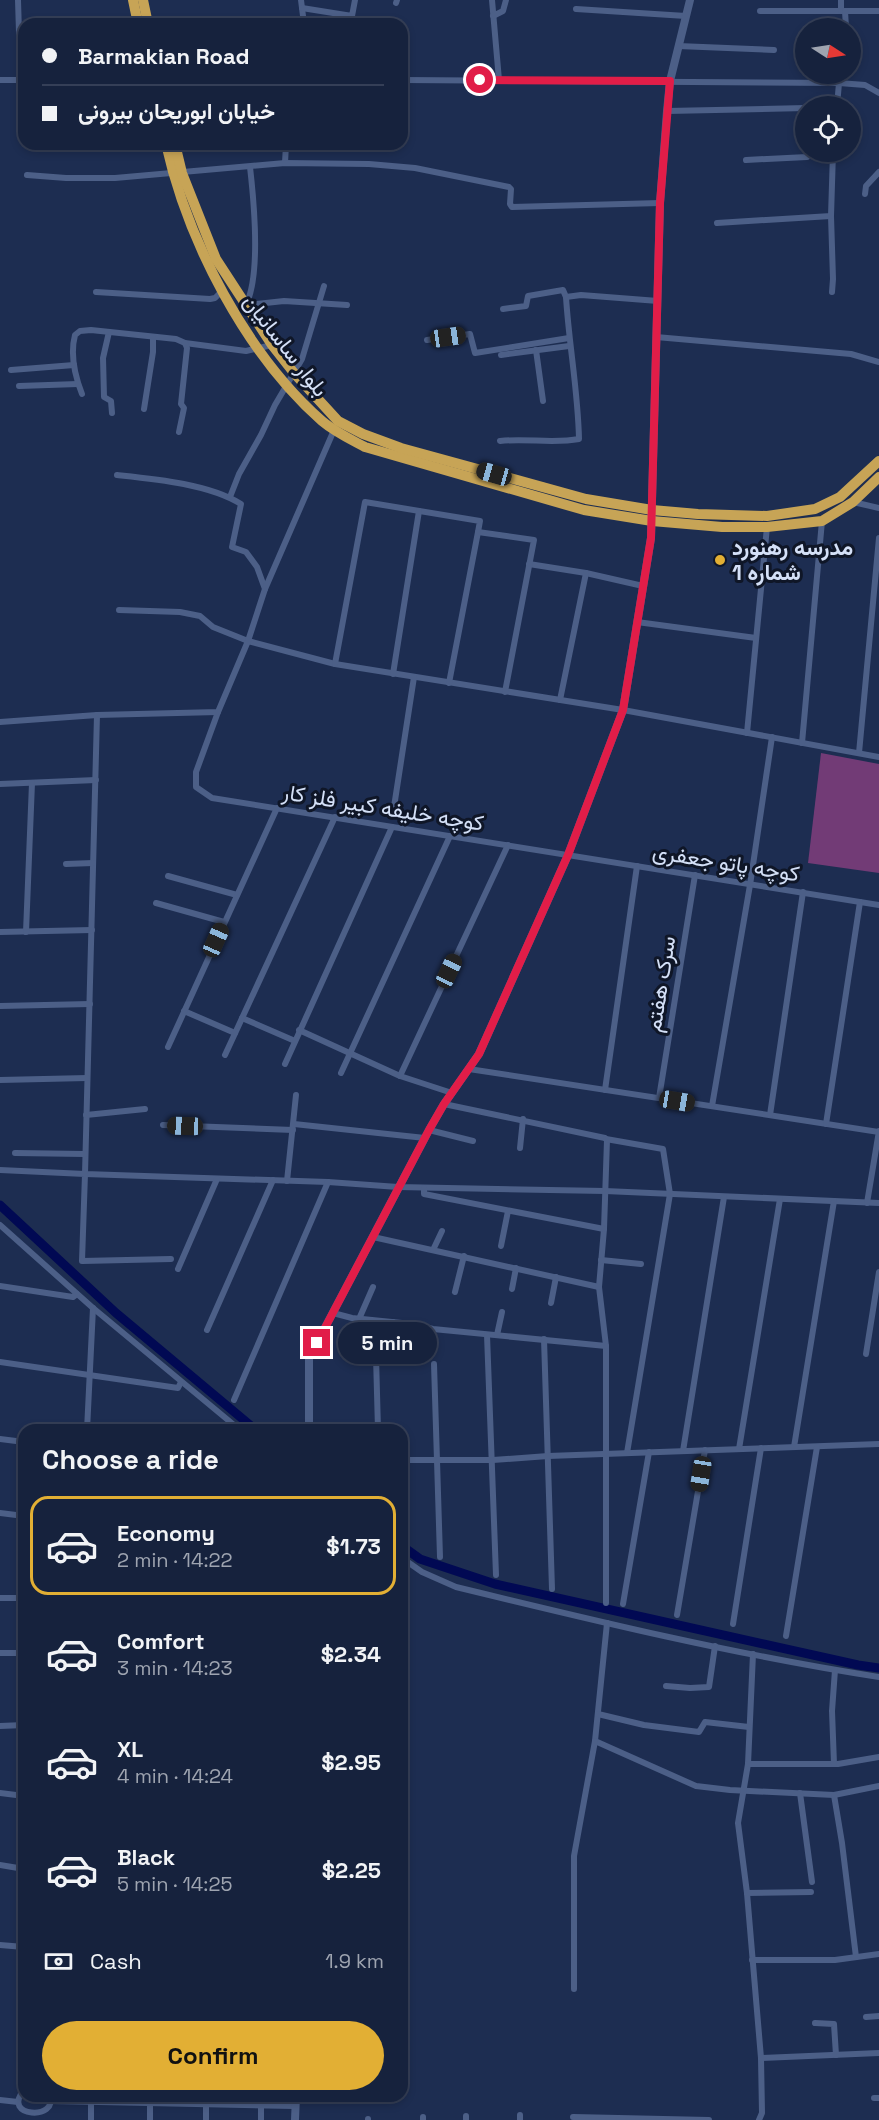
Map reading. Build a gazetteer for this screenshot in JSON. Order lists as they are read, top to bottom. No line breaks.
{"streets":{"highway":["بلوار ساسانیان"],"street":["کوچه خلیفه کبیر فلز کار","کوچه پاتو جعفری","سرک هفتم"]},"crossings":[["کوچه خلیفه کبیر فلز کار","کوچه پاتو جعفری"],["کوچه پاتو جعفری","سرک هفتم"]],"places":["مدرسه رهنورد شماره 1"],"north":"right","page":{"banner":["Barmakian Road","خیابان ابوریحان بیرونی"],"bubble":"5 min","heading":"Choose a ride","list":[{"name":"Economy","note":"2 min · 14:22","value":"$1.73"},{"name":"Comfort","note":"3 min · 14:23","value":"$2.34"},{"name":"XL","note":"4 min · 14:24","value":"$2.95"},{"name":"Black","note":"5 min · 14:25","value":"$2.25"}],"pay":["Cash","1.9 km"],"buttons":"Confirm"}}
